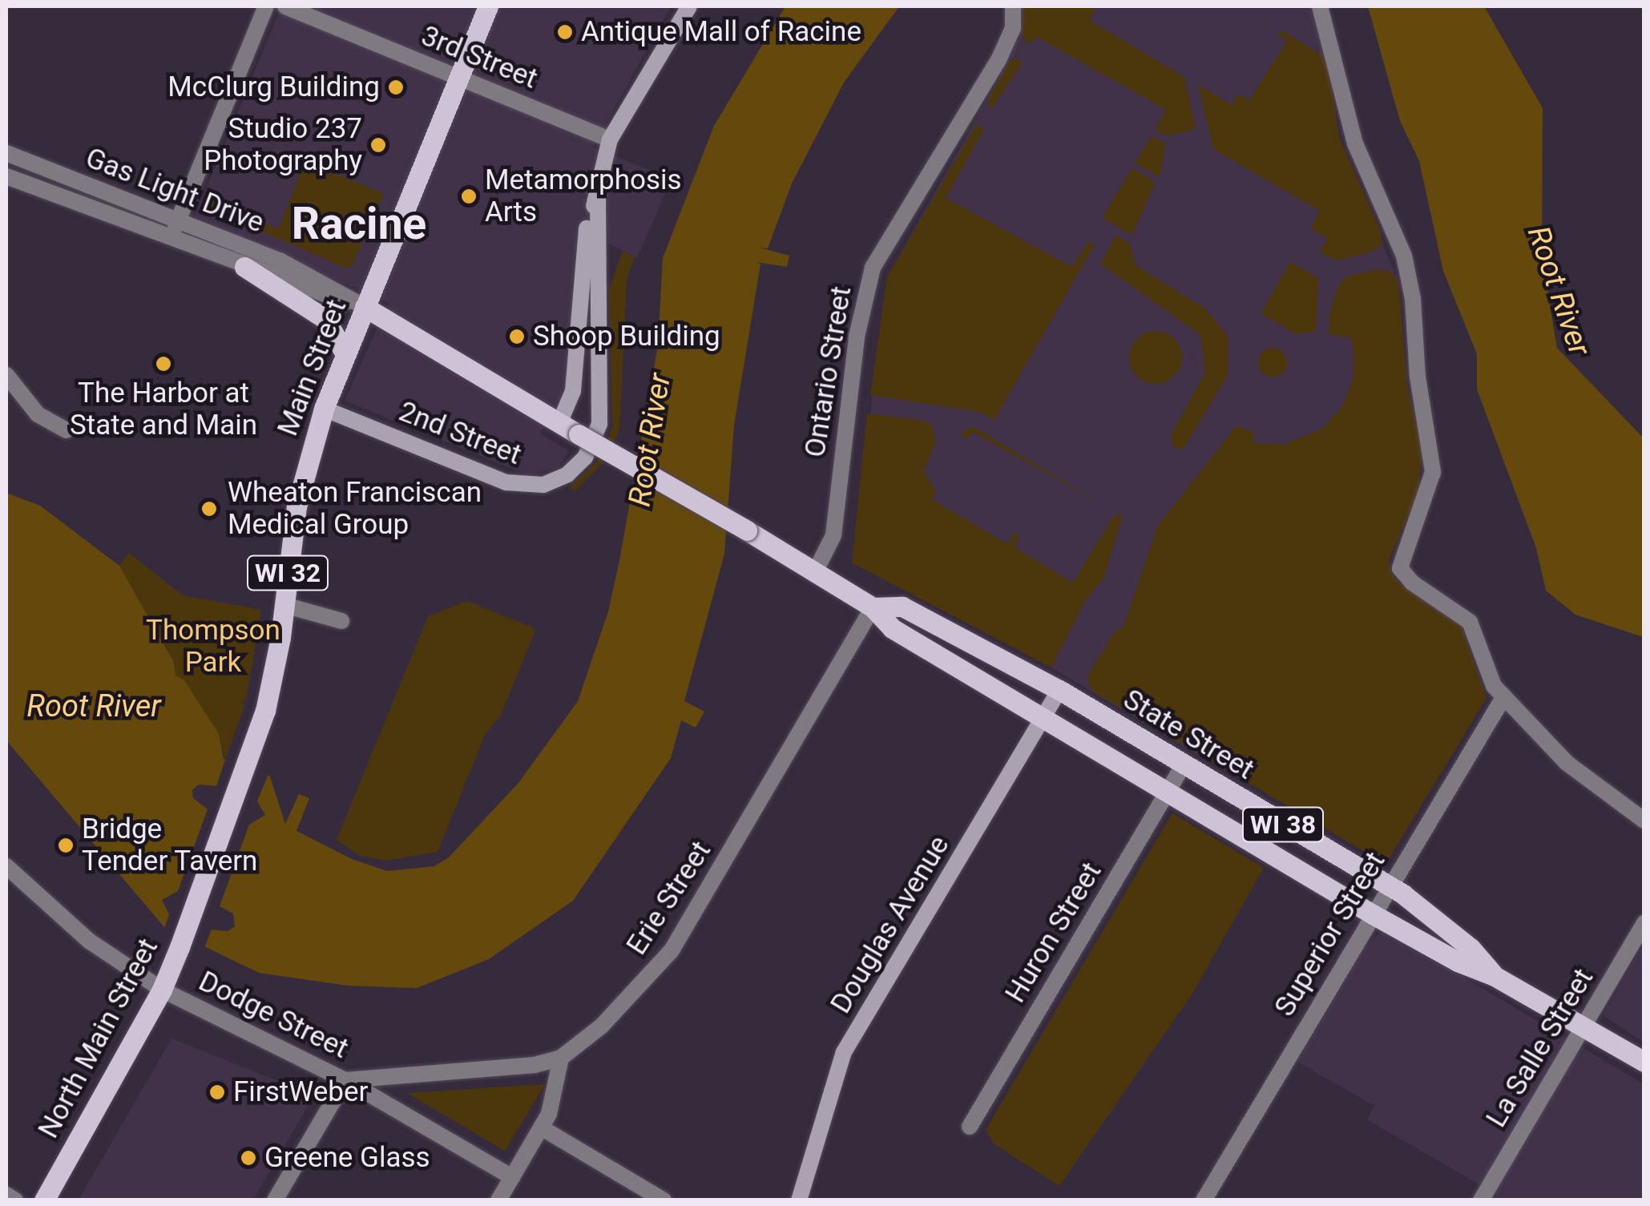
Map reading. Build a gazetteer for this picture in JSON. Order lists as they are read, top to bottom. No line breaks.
{"streets":{"main road":["Main Street","WI 32","State Street","WI 38","North Main Street"],"street":["3rd Street","Gas Light Drive","Ontario Street","2nd Street","Erie Street","Douglas Avenue","Huron Street","Superior Street","Dodge Street","La Salle Street"]},"crossings":[["3rd Street","Main Street"],["Gas Light Drive","Main Street"],["Gas Light Drive","State Street"],["Main Street","2nd Street"],["Main Street","State Street"],["Main Street","North Main Street"],["Ontario Street","State Street"],["State Street","Erie Street"],["State Street","Douglas Avenue"],["State Street","Huron Street"],["State Street","Superior Street"],["State Street","La Salle Street"],["Erie Street","Dodge Street"],["Dodge Street","North Main Street"]],"districts":["Racine"],"water":["Root River"],"parks":["Thompson Park"],"places":["Antique Mall of Racine","McClurg Building","Studio 237 Photography","Metamorphosis Arts","Shoop Building","The Harbor at State and Main","Wheaton Franciscan Medical Group","Bridge Tender Tavern","FirstWeber","Greene Glass"]}
